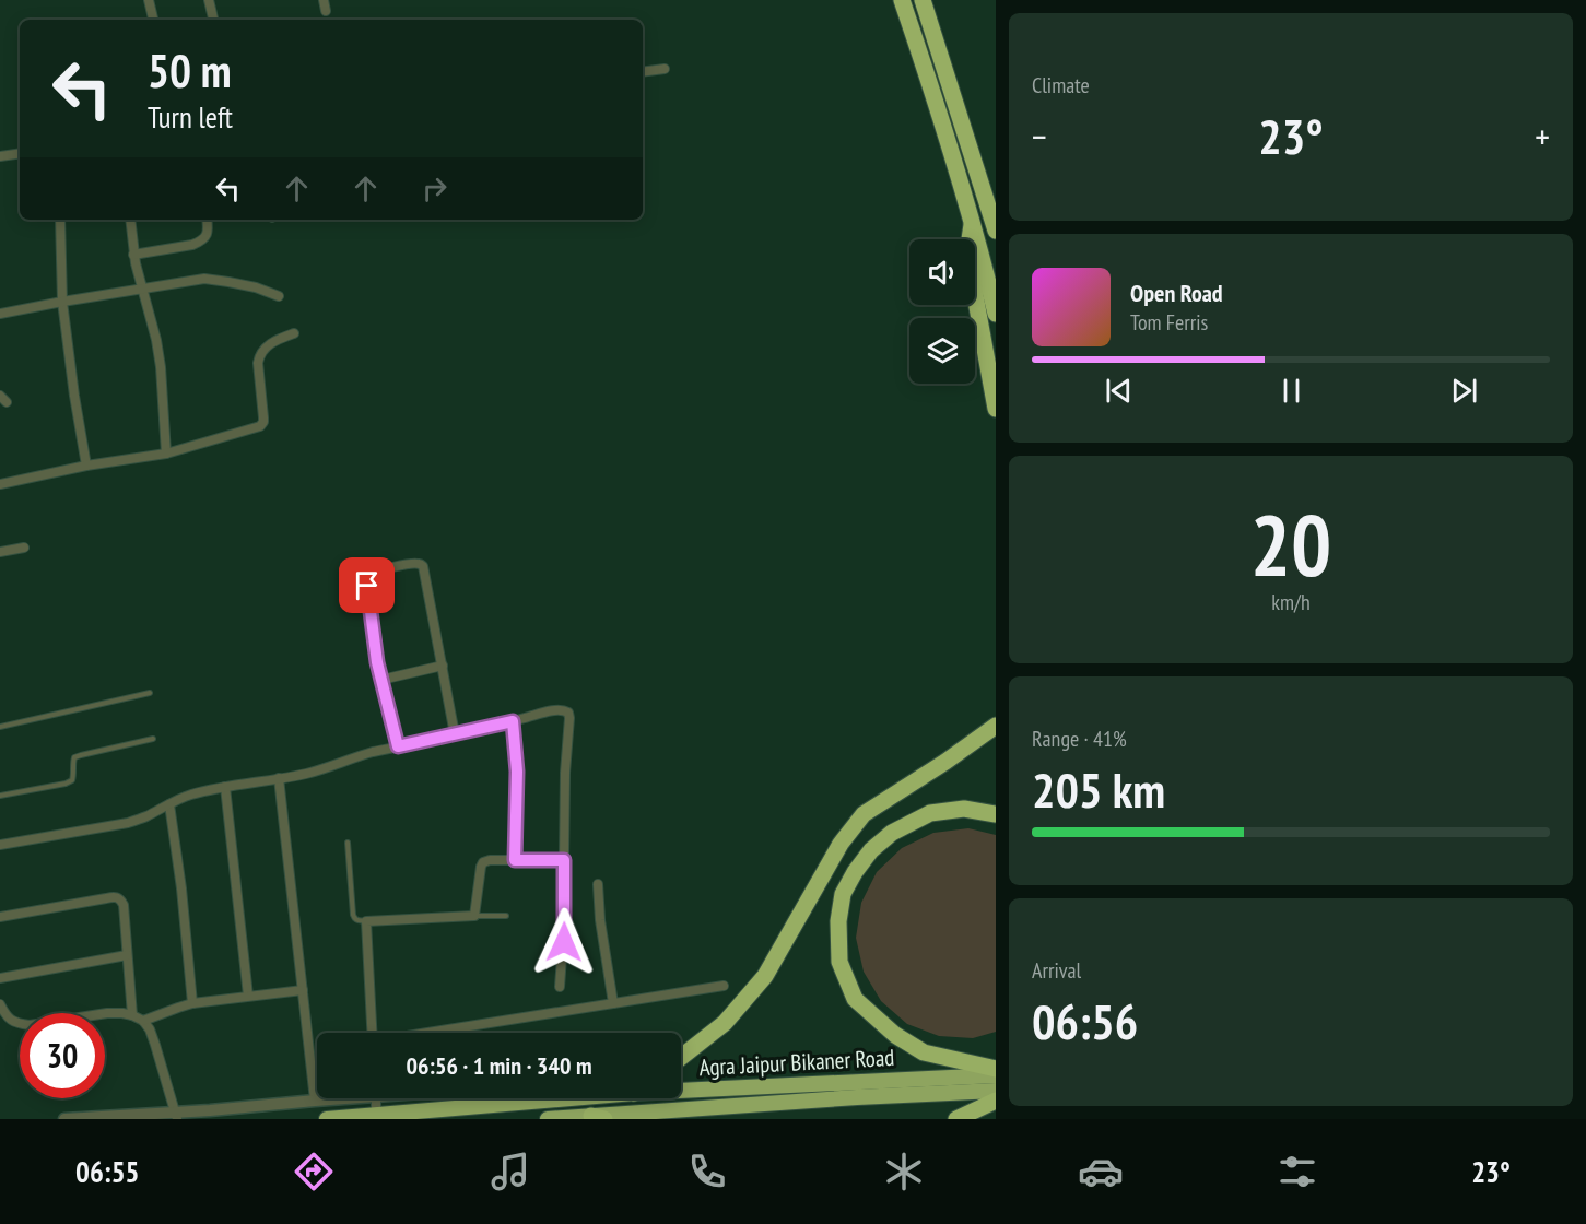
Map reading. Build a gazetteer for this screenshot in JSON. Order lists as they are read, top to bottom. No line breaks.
{"streets":{"highway":["Agra Jaipur Bikaner Road"]},"page":{"tile":["Climate",["20","km/h"],["Range · 41%","205 km"],["Arrival","06:56"]],"turn":["50 m","Turn left"],"heat":["−","23°","+"],"song":["Open Road","Tom Ferris"],"limit":"30","trip":"06:56 · 1 min · 340 m","tabs":["06:55","23°"]}}
